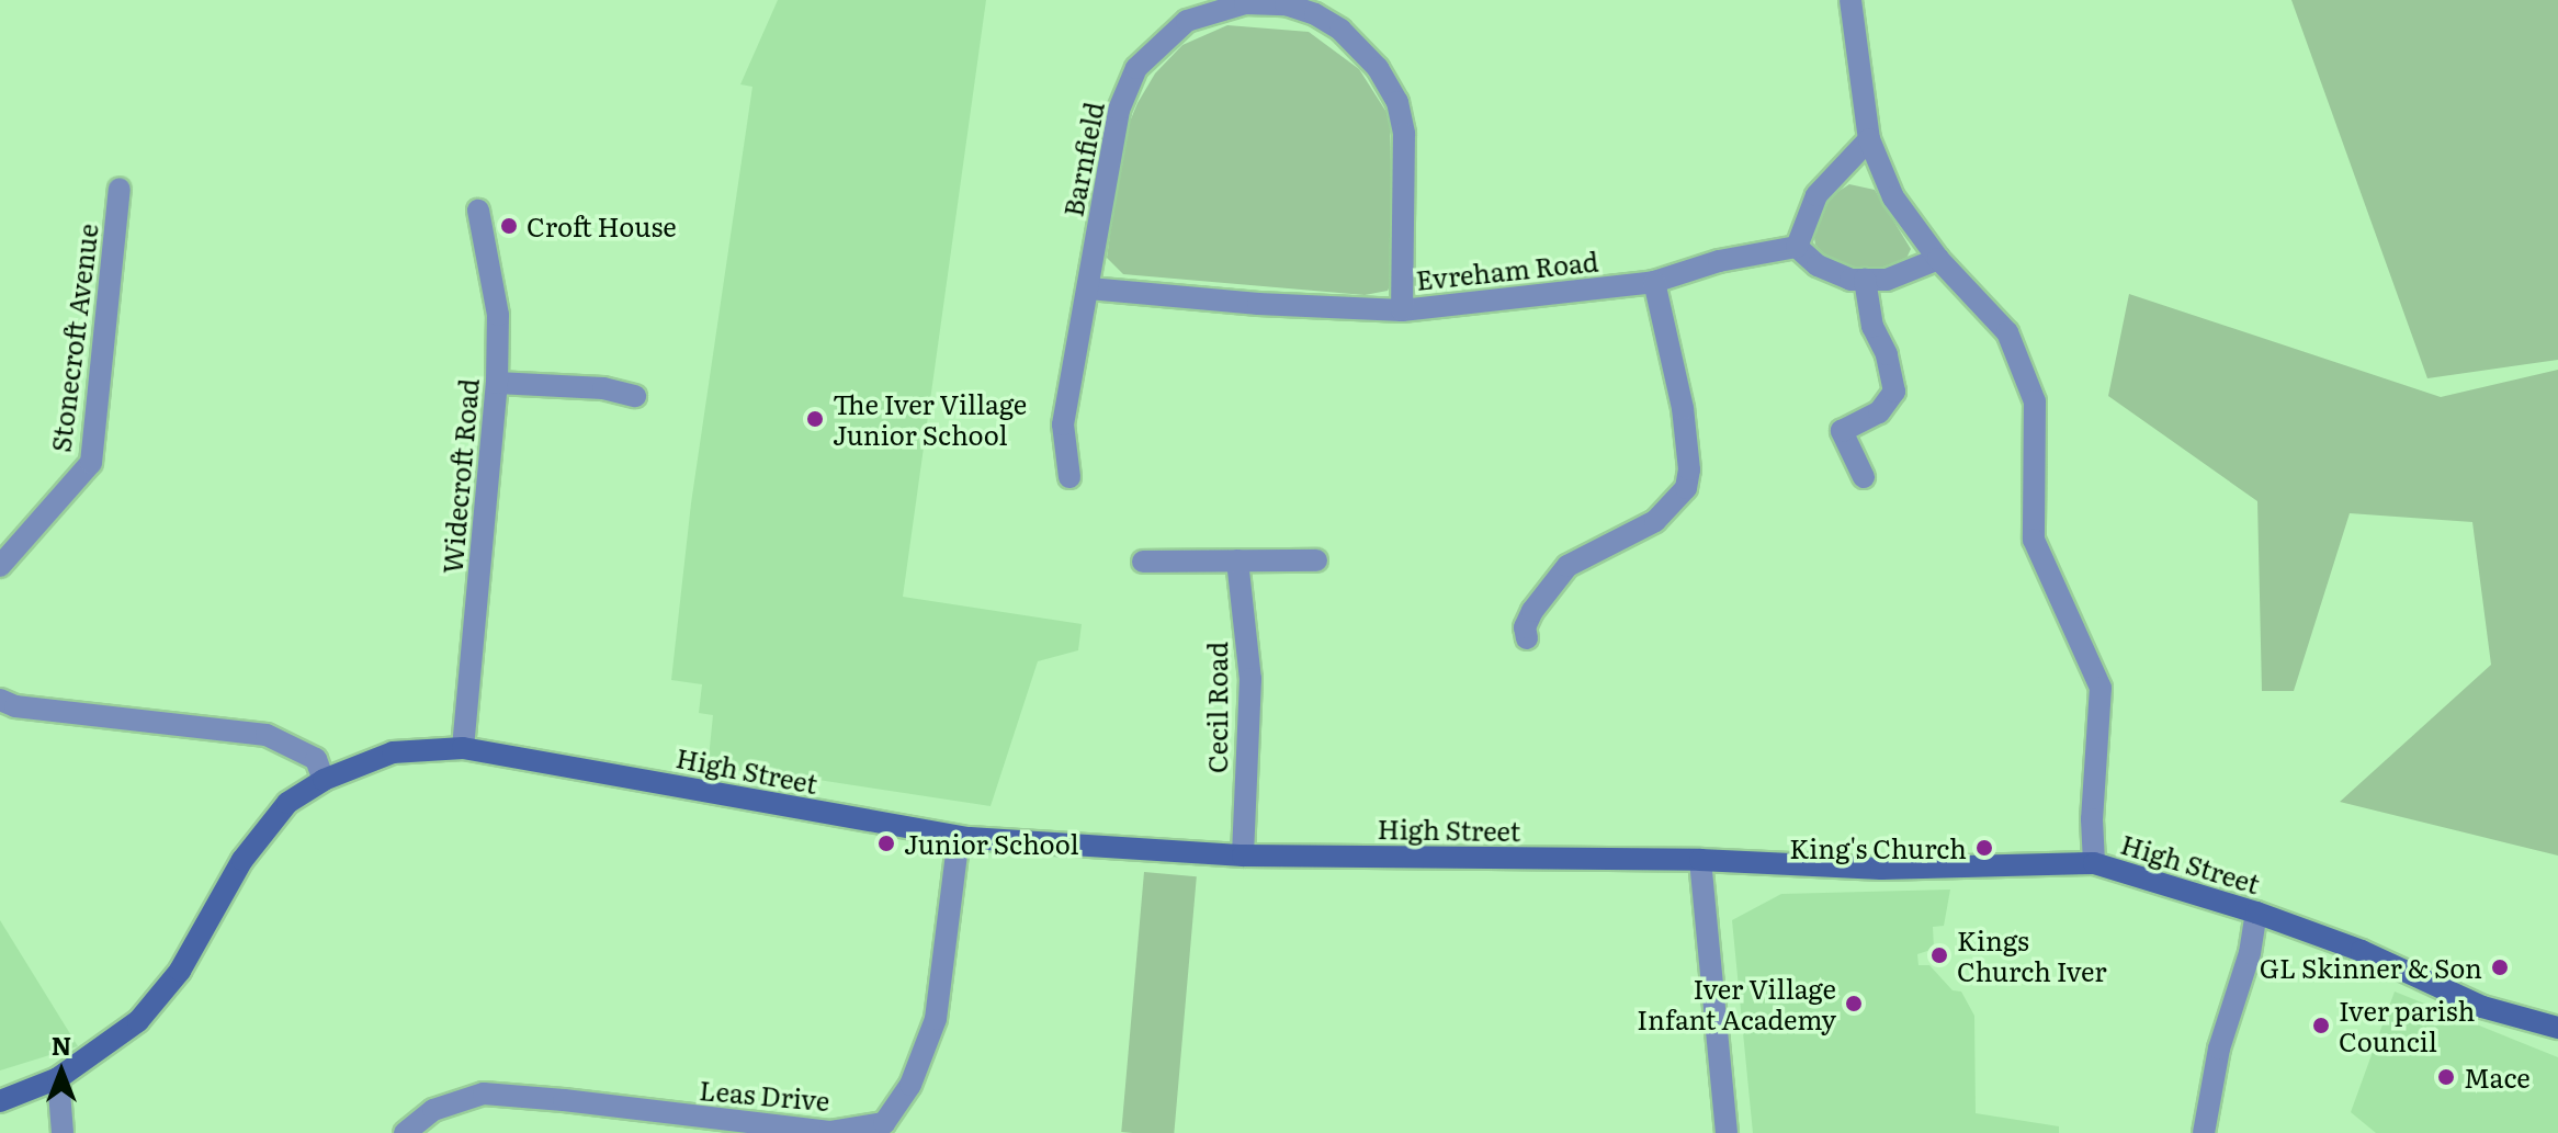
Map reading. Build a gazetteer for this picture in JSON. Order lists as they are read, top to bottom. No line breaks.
{"streets":{"main road":["High Street"],"street":["Barnfield","Evreham Road","Stonecroft Avenue","Widecroft Road","Cecil Road","Leas Drive"]},"crossings":[["Barnfield","Evreham Road"],["Widecroft Road","High Street"],["Cecil Road","High Street"],["High Street","Leas Drive"]],"places":["Croft House","The Iver Village Junior School","Junior School","King's Church","Kings Church Iver","GL Skinner & Son","Iver Village Infant Academy","Iver parish Council","Mace"],"north":"top"}
